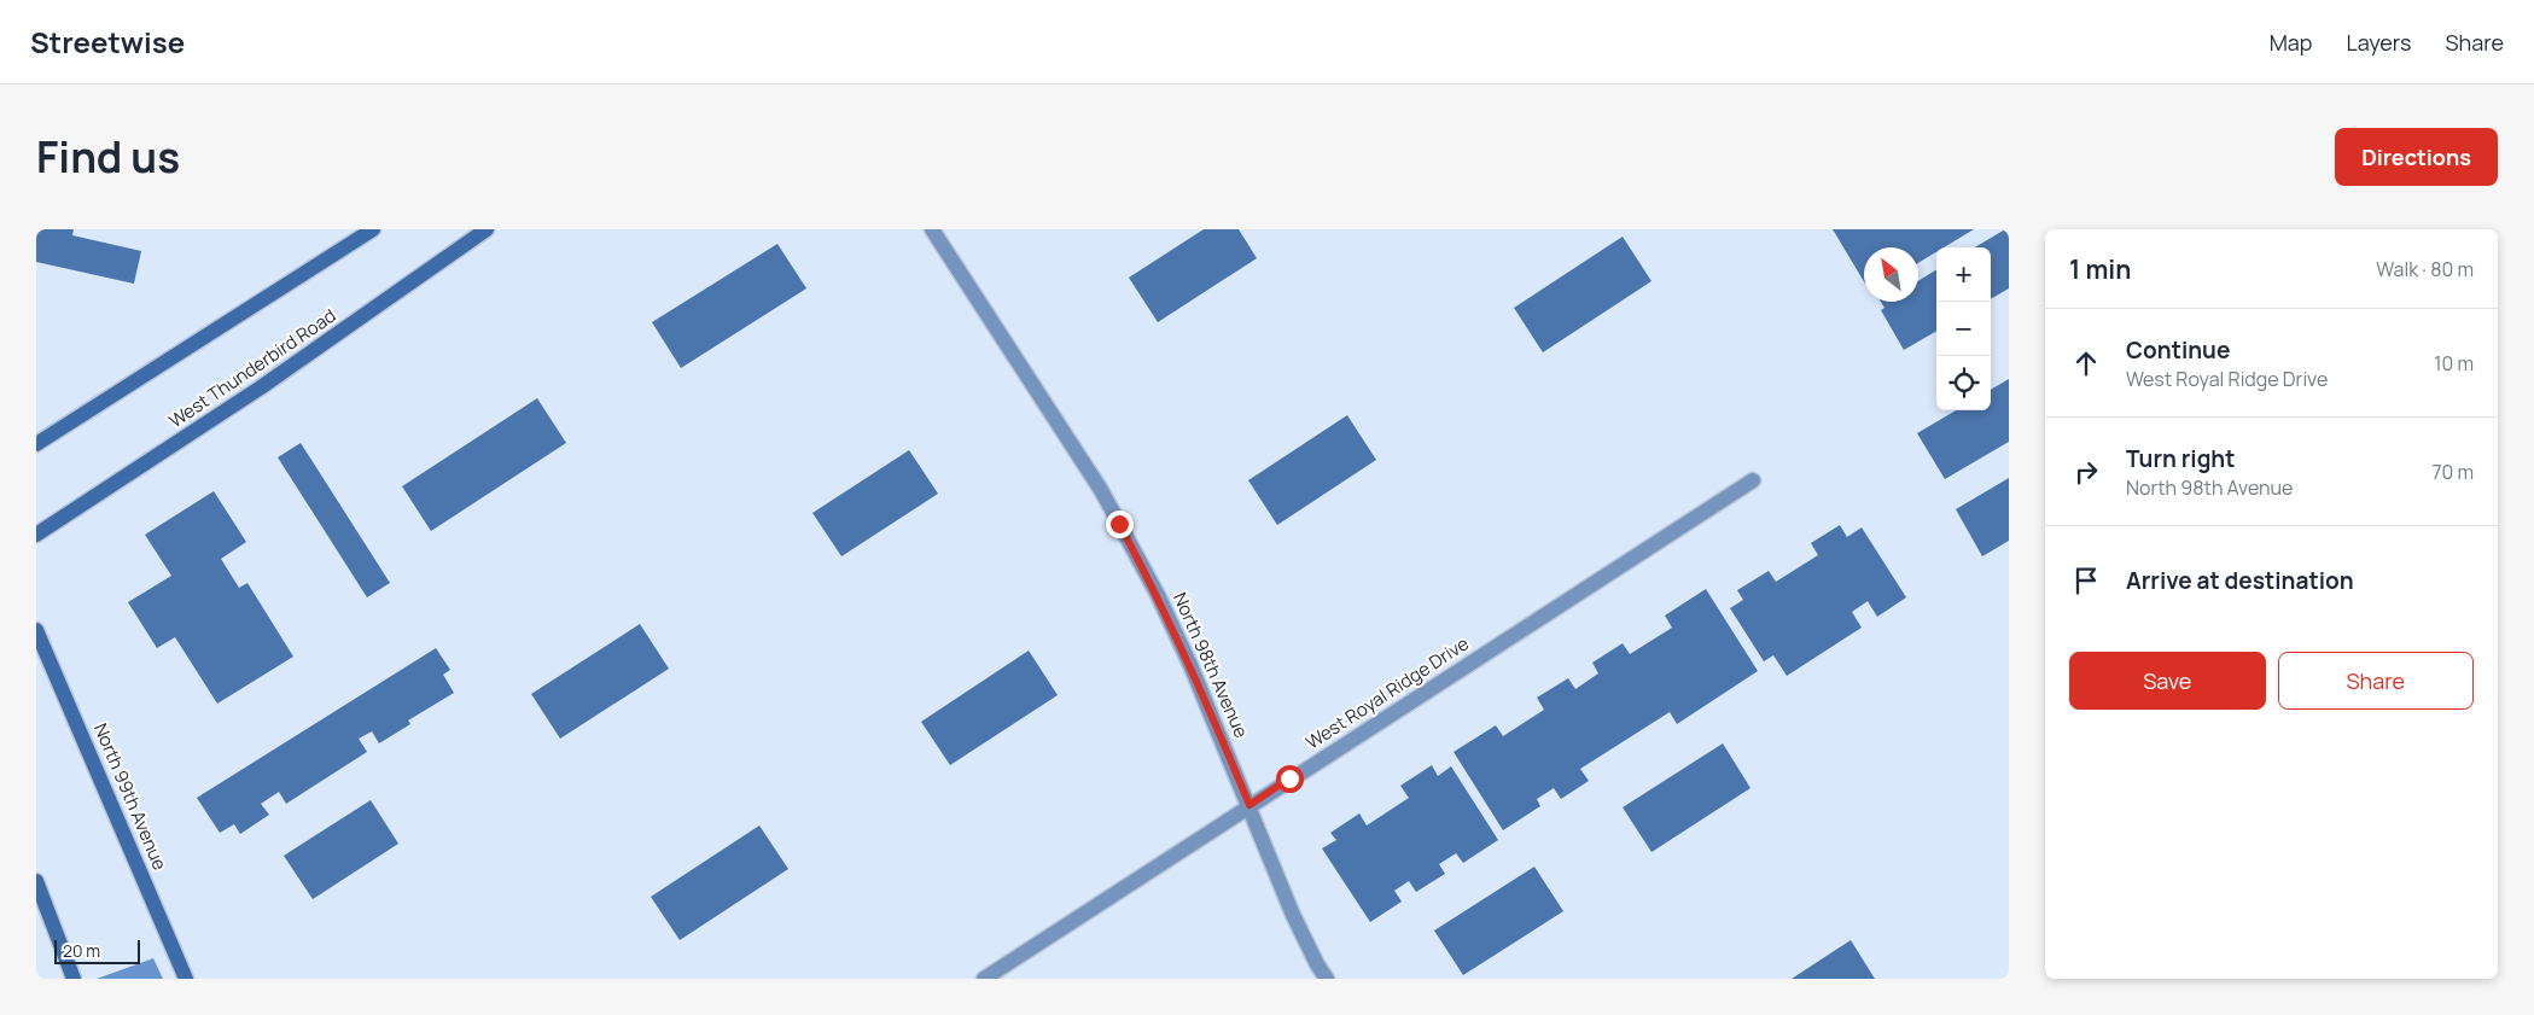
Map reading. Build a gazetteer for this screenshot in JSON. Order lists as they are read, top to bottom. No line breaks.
{"streets":{"main road":["West Thunderbird Road","North 99th Avenue"],"street":["North 98th Avenue","West Royal Ridge Drive"]},"crossings":[["North 98th Avenue","West Royal Ridge Drive"]],"scale_bar":"20 m","north":"top left","page":{"header":"Streetwise","nav":["Map","Layers","Share"],"title":"Find us","buttons":["Directions",["Save","Share"]],"heading":["1 min","Walk · 80 m"],"map_buttons":["+","−"],"list":[["Continue","West Royal Ridge Drive","10 m"],["Turn right","North 98th Avenue","70 m"],"Arrive at destination"],"scale":"20 m"}}
